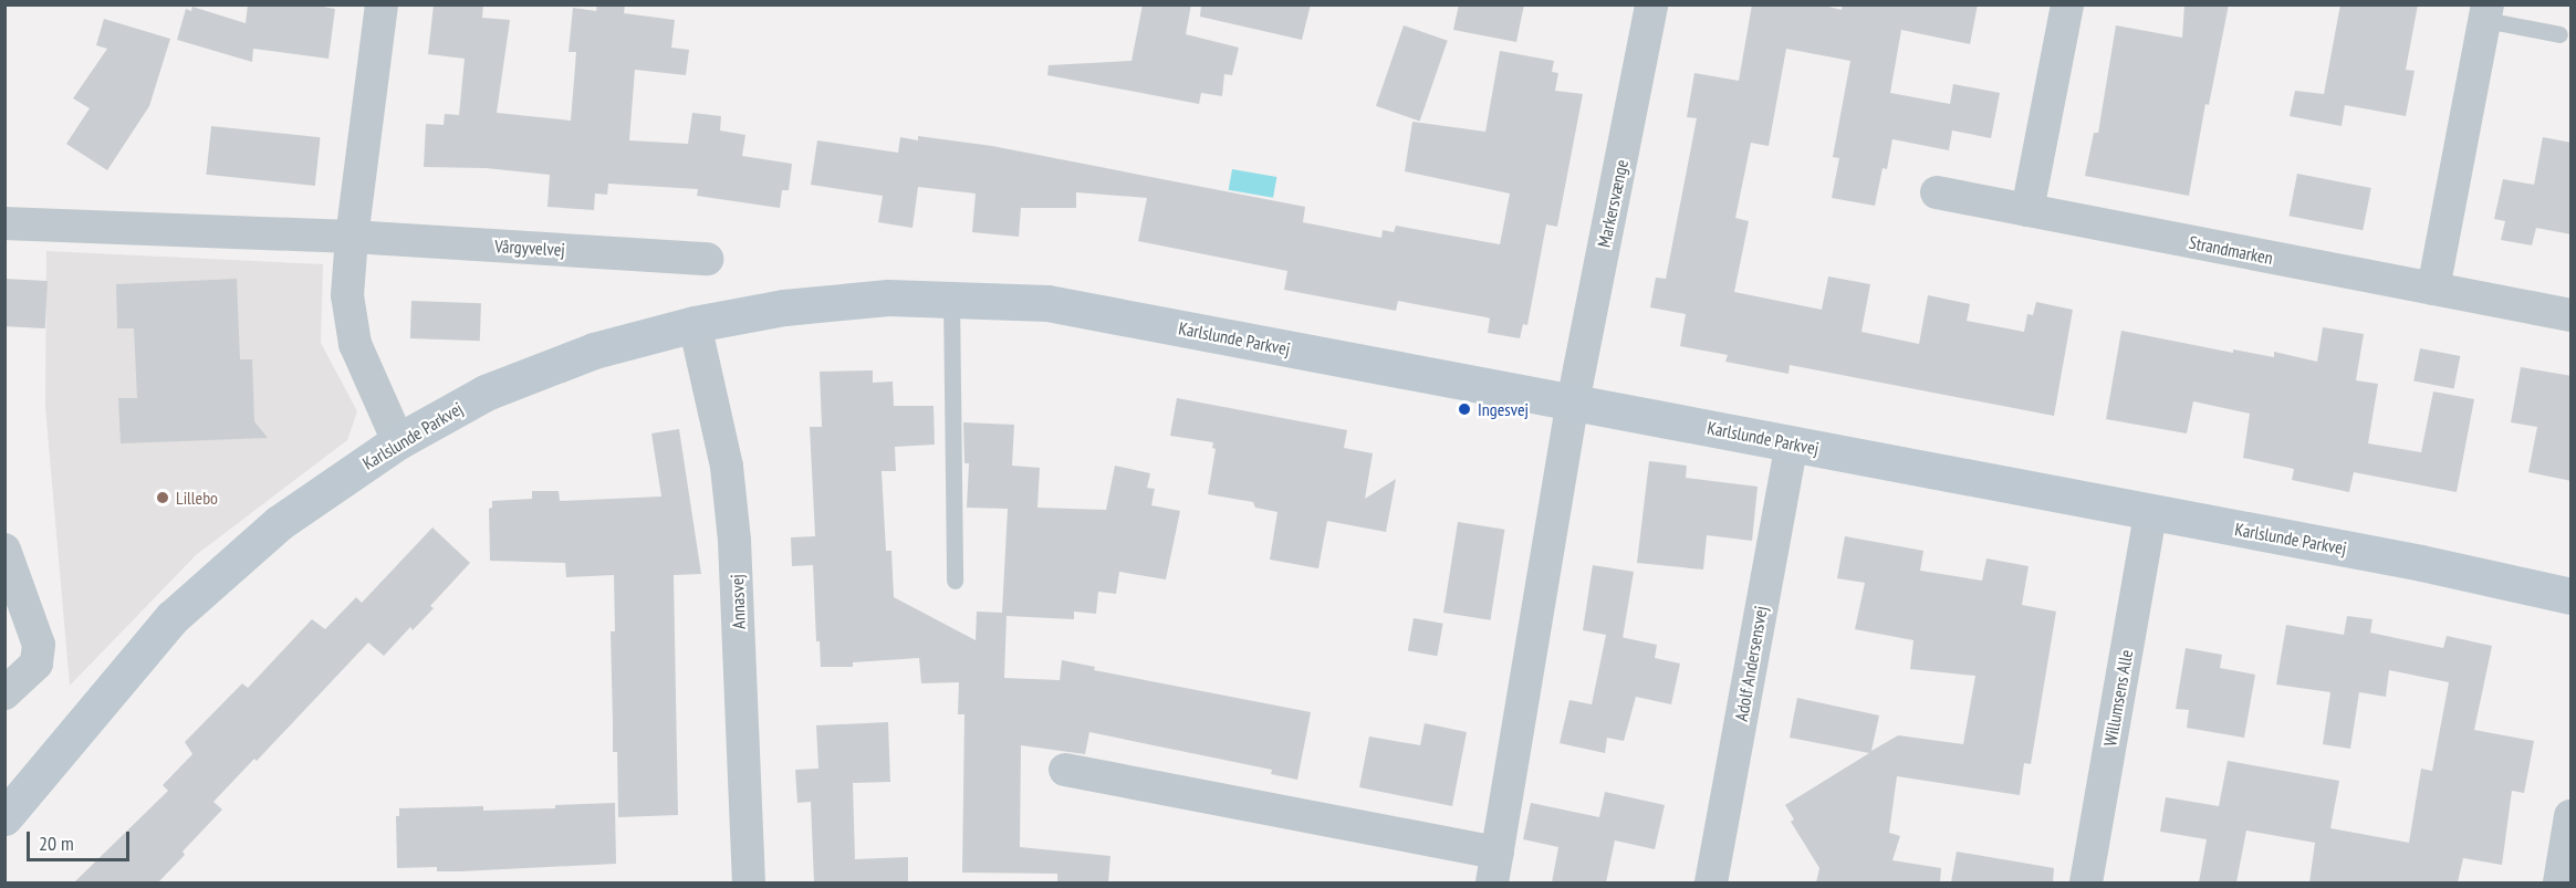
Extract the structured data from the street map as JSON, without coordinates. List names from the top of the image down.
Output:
{
  "streets": {
    "street": [
      "Markersvænge",
      "Vårgyvelvej",
      "Strandmarken",
      "Karlslunde Parkvej",
      "Annasvej",
      "Adolf Andersensvej",
      "Willumsens Alle"
    ]
  },
  "crossings": [
    ["Markersvænge", "Karlslunde Parkvej"],
    ["Karlslunde Parkvej", "Annasvej"],
    ["Karlslunde Parkvej", "Adolf Andersensvej"],
    ["Karlslunde Parkvej", "Willumsens Alle"]
  ],
  "places": ["Ingesvej", "Lillebo"],
  "scale_bar": "20 m"
}
